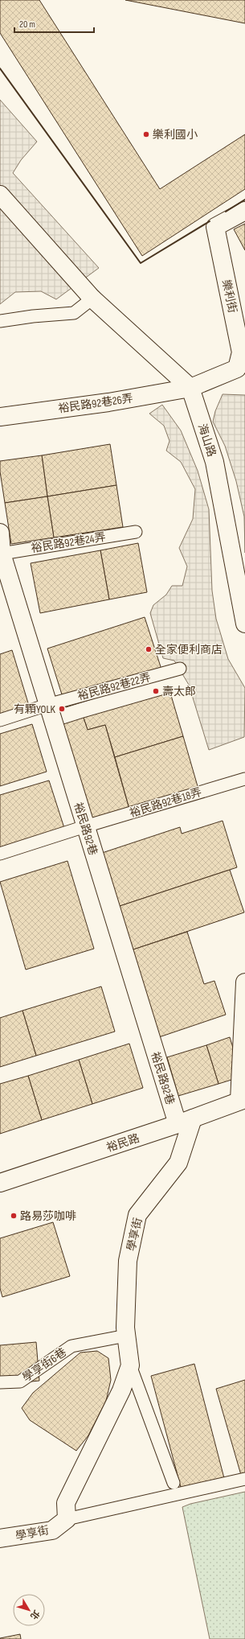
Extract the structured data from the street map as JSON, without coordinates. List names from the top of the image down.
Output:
{
  "streets": {
    "street": [
      "樂利街",
      "裕民路92巷26弄",
      "海山路",
      "裕民路92巷",
      "裕民路",
      "學享街"
    ],
    "lane": [
      "裕民路92巷24弄",
      "裕民路92巷22弄",
      "裕民路92巷18弄",
      "學享街6巷"
    ]
  },
  "crossings": [
    ["樂利街", "裕民路92巷26弄"],
    ["樂利街", "海山路"],
    ["裕民路92巷26弄", "海山路"],
    ["裕民路92巷24弄", "裕民路92巷"],
    ["裕民路92巷22弄", "裕民路92巷"],
    ["裕民路92巷18弄", "裕民路92巷"],
    ["裕民路92巷", "裕民路"],
    ["裕民路92巷", "學享街"],
    ["裕民路", "學享街"],
    ["學享街", "學享街6巷"]
  ],
  "places": [
    "樂利國小",
    "全家便利商店",
    "壽太郎",
    "有顆YOLK",
    "路易莎咖啡"
  ],
  "scale_bar": "20 m",
  "north": "bottom right"
}
